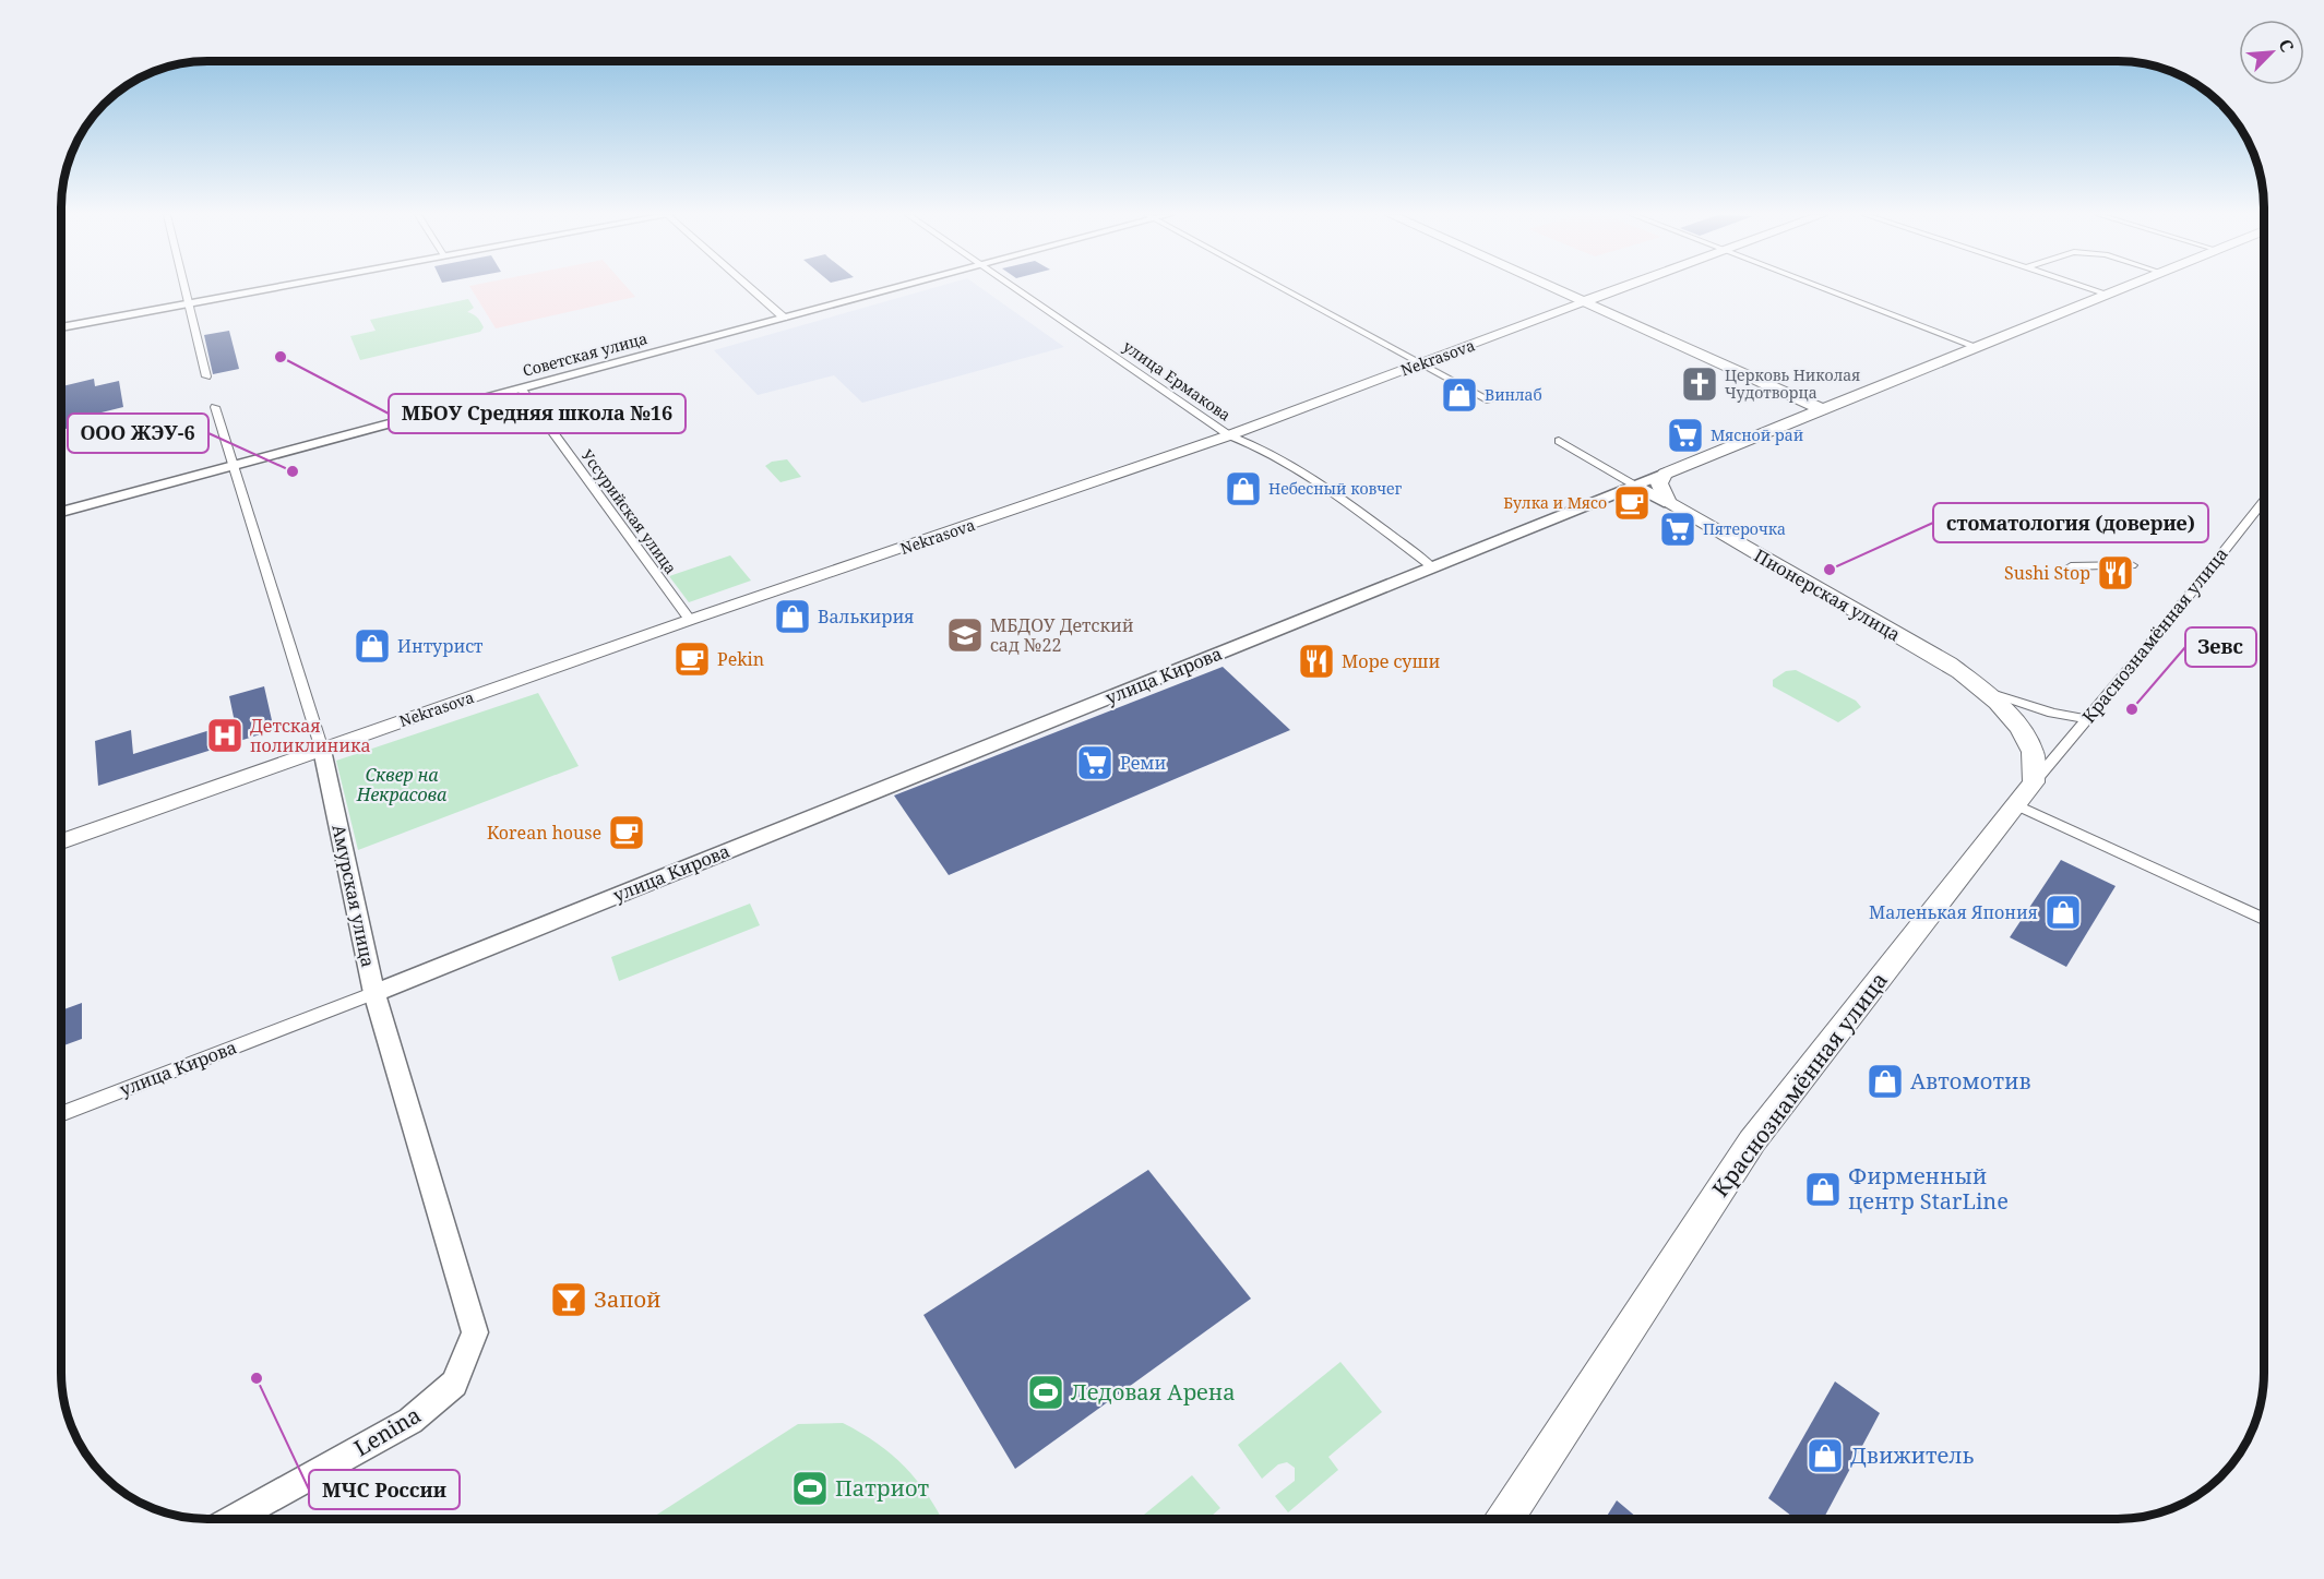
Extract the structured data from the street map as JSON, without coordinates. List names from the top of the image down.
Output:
{
  "streets": {
    "highway": [
      "Nekrasova",
      "Пионерская улица",
      "Краснознамённая улица",
      "улица Кирова"
    ],
    "main road": ["Советская улица", "Амурская улица", "Lenina"],
    "street": ["улица Ермакова", "Уссурийская улица"]
  },
  "crossings": [
    ["Советская улица", "Уссурийская улица"],
    ["Советская улица", "Амурская улица"],
    ["Nekrasova", "улица Ермакова"],
    ["Nekrasova", "Уссурийская улица"],
    ["Nekrasova", "Амурская улица"],
    ["улица Ермакова", "улица Кирова"],
    ["Пионерская улица", "Краснознамённая улица"],
    ["Пионерская улица", "улица Кирова"],
    ["улица Кирова", "Амурская улица"],
    ["Амурская улица", "Lenina"]
  ],
  "parks": ["Сквер на Некрасова"],
  "places": {
    "other": [
      "МБОУ Средняя школа №16",
      "ООО ЖЭУ-6",
      "стоматология (доверие)",
      "Зевс",
      "МЧС России"
    ],
    "church": ["Церковь Николая Чудотворца"],
    "shop": [
      "Винлаб",
      "Небесный ковчег",
      "Валькирия",
      "Интурист",
      "Маленькая Япония",
      "Автомотив",
      "Фирменный центр StarLine",
      "Движитель"
    ],
    "supermarket": ["Мясной рай", "Пятерочка", "Реми"],
    "cafe": ["Булка и Мясо", "Pekin", "Korean house"],
    "restaurant": ["Sushi Stop", "Море суши"],
    "school or university": ["МБДОУ Детский сад №22"],
    "hospital": ["Детская поликлиника"],
    "bar": ["Запой"],
    "sports": ["Ледовая Арена", "Патриот"]
  },
  "north": "top right"
}
